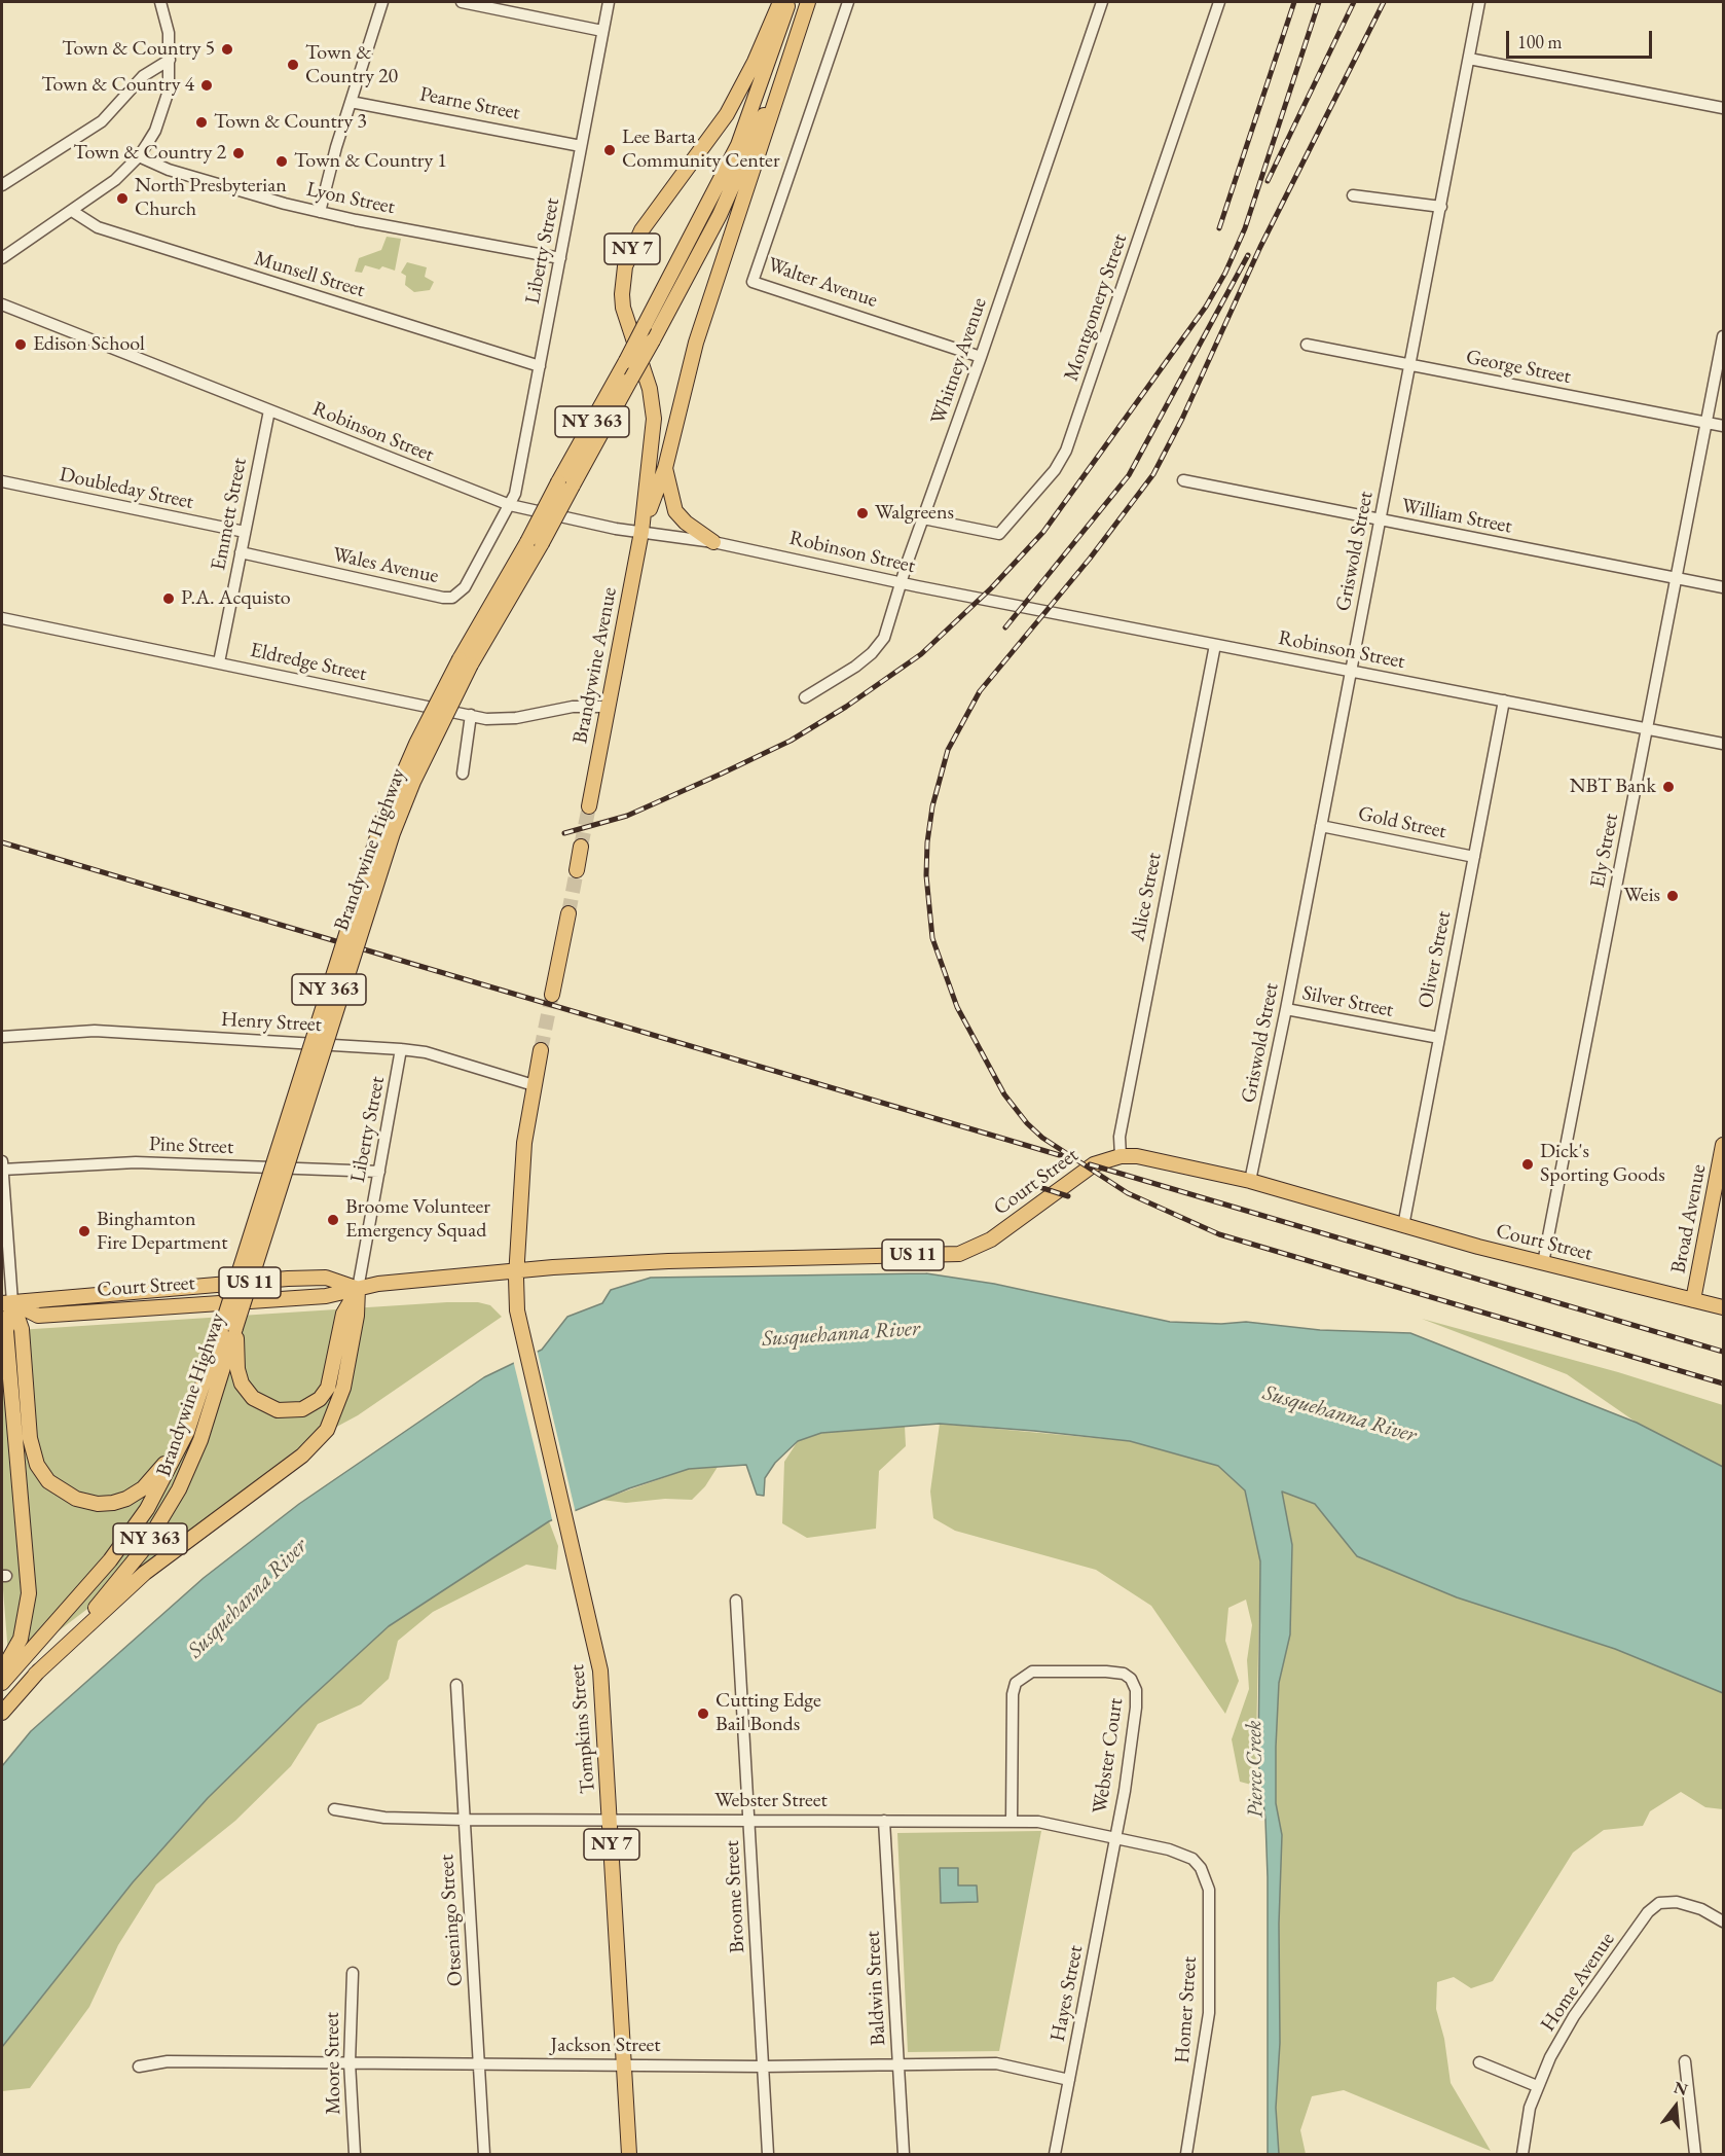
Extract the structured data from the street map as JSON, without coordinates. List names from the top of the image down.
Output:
{
  "streets": {
    "main road": [
      "NY 7",
      "NY 363",
      "Brandywine Avenue",
      "Brandywine Highway",
      "Court Street",
      "Broad Avenue",
      "US 11",
      "Tompkins Street"
    ],
    "street": [
      "Pearne Street",
      "Lyon Street",
      "Liberty Street",
      "Munsell Street",
      "Walter Avenue",
      "Montgomery Street",
      "Whitney Avenue",
      "George Street",
      "Robinson Street",
      "Doubleday Street",
      "Emmett Street",
      "William Street",
      "Griswold Street",
      "Wales Avenue",
      "Eldredge Street",
      "Gold Street",
      "Ely Street",
      "Alice Street",
      "Oliver Street",
      "Silver Street",
      "Henry Street",
      "Pine Street",
      "Webster Court",
      "Webster Street",
      "Broome Street",
      "Otseningo Street",
      "Home Avenue",
      "Baldwin Street",
      "Hayes Street",
      "Homer Street",
      "Jackson Street",
      "Moore Street"
    ]
  },
  "crossings": [
    ["Pearne Street", "Liberty Street"],
    ["Lyon Street", "Liberty Street"],
    ["NY 7", "Robinson Street"],
    ["NY 7", "Brandywine Avenue"],
    ["NY 7", "Brandywine Highway"],
    ["NY 7", "Henry Street"],
    ["NY 7", "Court Street"],
    ["NY 7", "Tompkins Street"],
    ["Liberty Street", "Munsell Street"],
    ["Liberty Street", "Robinson Street"],
    ["Liberty Street", "Wales Avenue"],
    ["Liberty Street", "Henry Street"],
    ["Liberty Street", "Pine Street"],
    ["Liberty Street", "Court Street"],
    ["Walter Avenue", "Whitney Avenue"],
    ["Montgomery Street", "Whitney Avenue"],
    ["Whitney Avenue", "Robinson Street"],
    ["George Street", "Griswold Street"],
    ["George Street", "Ely Street"],
    ["Robinson Street", "Emmett Street"],
    ["Robinson Street", "Griswold Street"],
    ["Robinson Street", "Wales Avenue"],
    ["Robinson Street", "Brandywine Avenue"],
    ["Robinson Street", "Ely Street"],
    ["Robinson Street", "Alice Street"],
    ["Robinson Street", "Oliver Street"],
    ["Doubleday Street", "Emmett Street"],
    ["Emmett Street", "Wales Avenue"],
    ["Emmett Street", "Eldredge Street"],
    ["William Street", "Griswold Street"],
    ["William Street", "Ely Street"],
    ["Griswold Street", "Gold Street"],
    ["Griswold Street", "Silver Street"],
    ["Griswold Street", "Court Street"],
    ["Eldredge Street", "Brandywine Avenue"],
    ["Gold Street", "Oliver Street"],
    ["Ely Street", "Court Street"],
    ["Alice Street", "Court Street"],
    ["Oliver Street", "Silver Street"],
    ["Oliver Street", "Court Street"],
    ["Court Street", "Broad Avenue"],
    ["Court Street", "Tompkins Street"],
    ["Tompkins Street", "Webster Street"],
    ["Tompkins Street", "Jackson Street"],
    ["Webster Court", "Webster Street"],
    ["Webster Court", "Hayes Street"],
    ["Webster Street", "Broome Street"],
    ["Webster Street", "Otseningo Street"],
    ["Webster Street", "Baldwin Street"],
    ["Webster Street", "Hayes Street"],
    ["Webster Street", "Homer Street"],
    ["Broome Street", "Jackson Street"],
    ["Otseningo Street", "Jackson Street"],
    ["Baldwin Street", "Jackson Street"],
    ["Hayes Street", "Jackson Street"],
    ["Jackson Street", "Moore Street"]
  ],
  "water": ["Susquehanna River", "Pierce Creek"],
  "places": [
    "Town & Country 5",
    "Town & Country 20",
    "Town & Country 4",
    "Town & Country 3",
    "Lee Barta Community Center",
    "Town & Country 2",
    "Town & Country 1",
    "North Presbyterian Church",
    "Edison School",
    "Walgreens",
    "P.A. Acquisto",
    "NBT Bank",
    "Weis",
    "Dick's Sporting Goods",
    "Broome Volunteer Emergency Squad",
    "Binghamton Fire Department",
    "Cutting Edge Bail Bonds"
  ],
  "scale_bar": "100 m",
  "north": "top"
}
